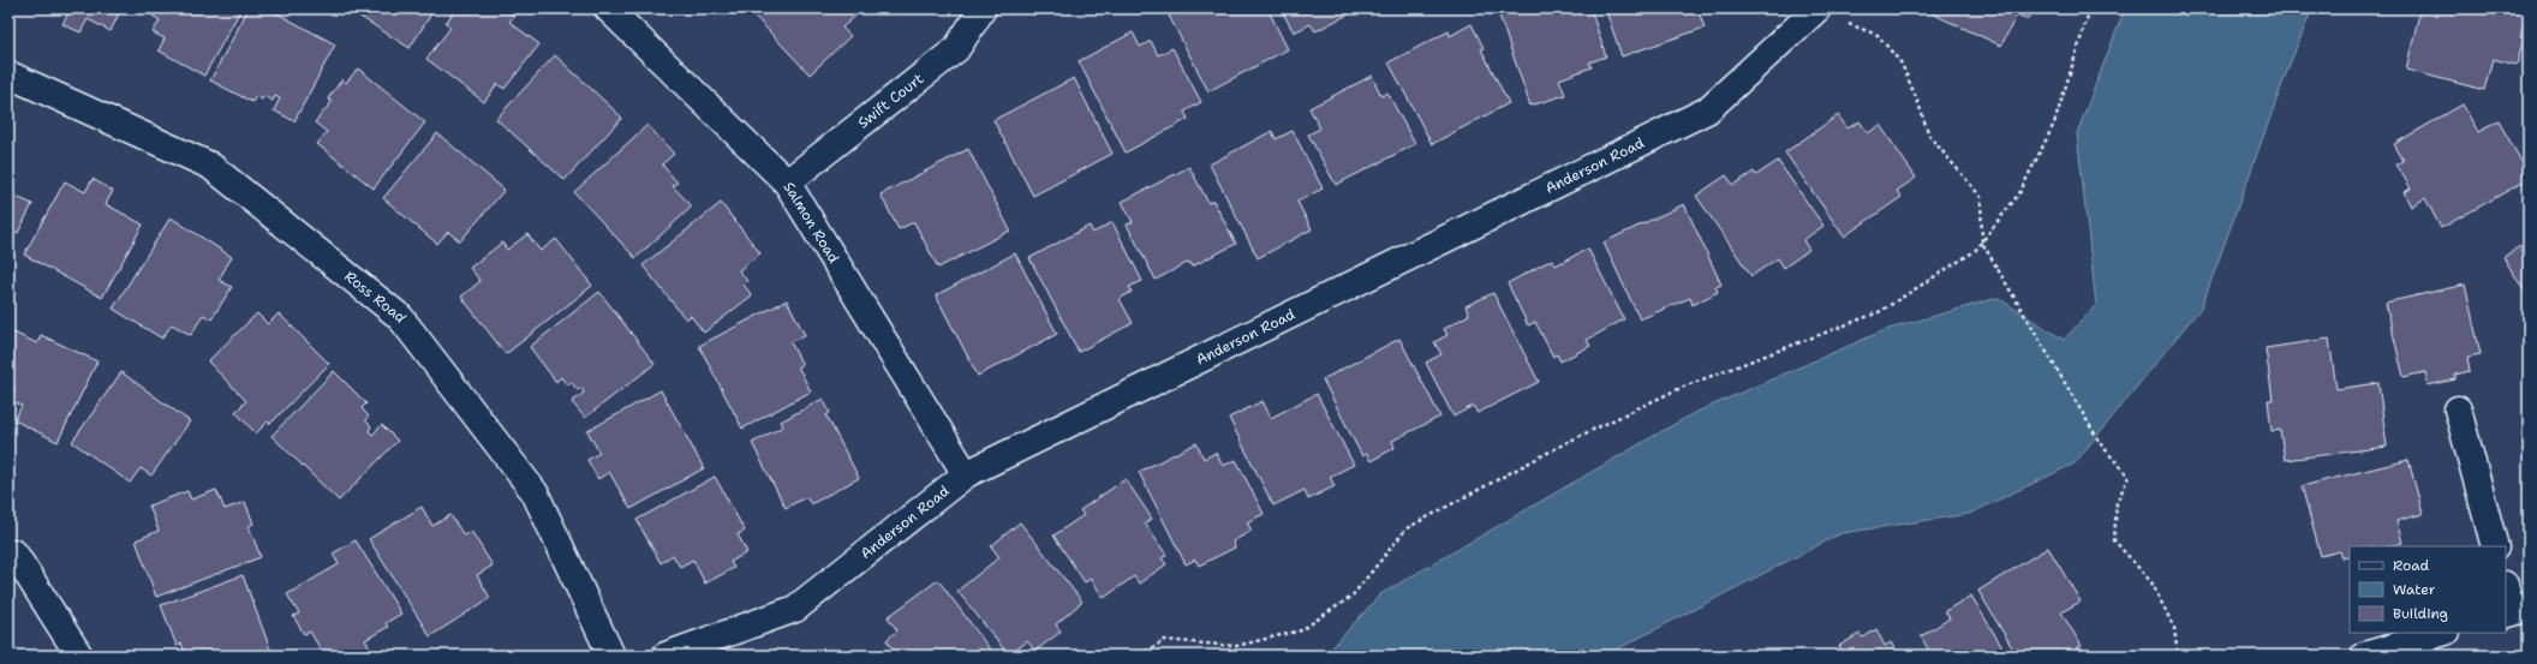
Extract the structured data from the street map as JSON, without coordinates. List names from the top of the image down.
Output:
{
  "streets": {
    "street": [
      "Swift Court",
      "Anderson Road",
      "Salmon Road",
      "Ross Road"
    ]
  },
  "crossings": [
    ["Swift Court", "Salmon Road"],
    ["Anderson Road", "Salmon Road"]
  ],
  "legend": ["Road", "Water", "Building"]
}
